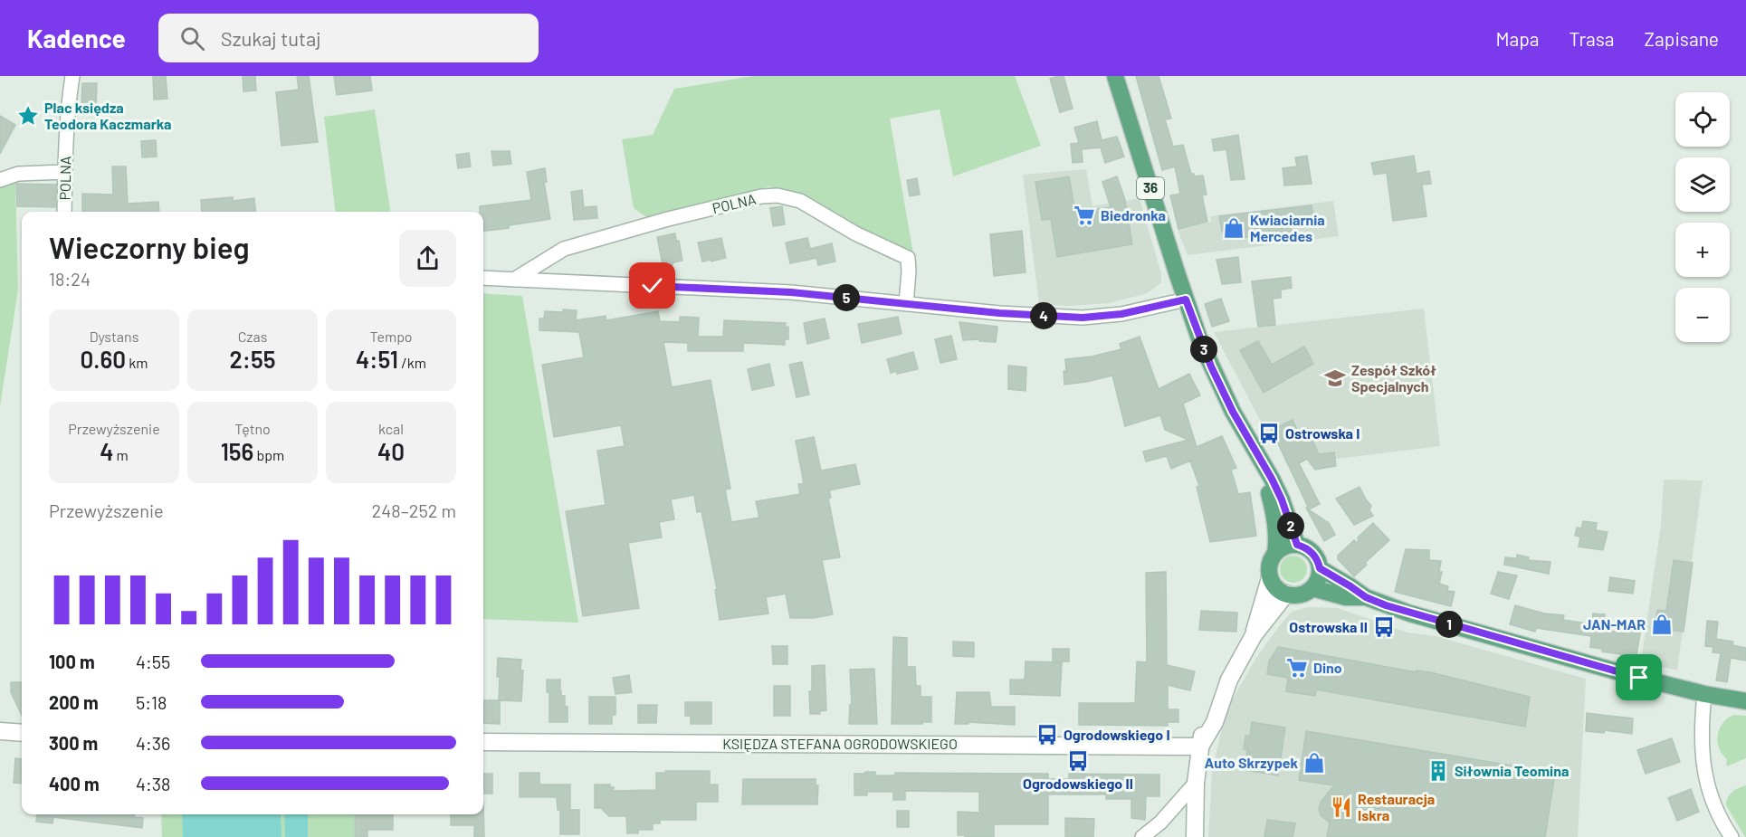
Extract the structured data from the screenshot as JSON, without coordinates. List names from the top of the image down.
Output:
{
  "streets": {
    "main road": ["36"],
    "street": ["POLNA", "KSIĘDZA STEFANA OGRODOWSKIEGO"]
  },
  "places": {
    "place": ["Plac księdza Teodora Kaczmarka"],
    "supermarket": ["Biedronka", "Dino"],
    "shop": ["Kwiaciarnia Mercedes", "JAN-MAR", "Auto Skrzypek"],
    "school or university": ["Zespół Szkół Specjalnych"],
    "bus stop": [
      "Ostrowska I",
      "Ostrowska II",
      "Ogrodowskiego I",
      "Ogrodowskiego II"
    ],
    "building": ["Siłownia Teomina"],
    "restaurant": ["Restauracja Iskra"]
  },
  "page": {
    "header": "Kadence",
    "search": "Szukaj tutaj",
    "nav": ["Mapa", "Trasa", "Zapisane"],
    "map_buttons": ["+", "−"],
    "heading": ["Wieczorny bieg", "18:24"],
    "pins": [
      "5",
      "4",
      "3",
      "2",
      "1"
    ],
    "stats": [
      ["Dystans", "0.60 km"],
      ["Czas", "2:55"],
      ["Tempo", "4:51 /km"],
      ["Przewyższenie", "4 m"],
      ["Tętno", "156 bpm"],
      ["kcal", "40"]
    ],
    "chart": ["Przewyższenie", "248–252 m"],
    "list": [
      {
        "name": "100 m",
        "note": "4:55"
      },
      {
        "name": "200 m",
        "note": "5:18"
      },
      {
        "name": "300 m",
        "note": "4:36"
      },
      {
        "name": "400 m",
        "note": "4:38"
      }
    ]
  }
}
